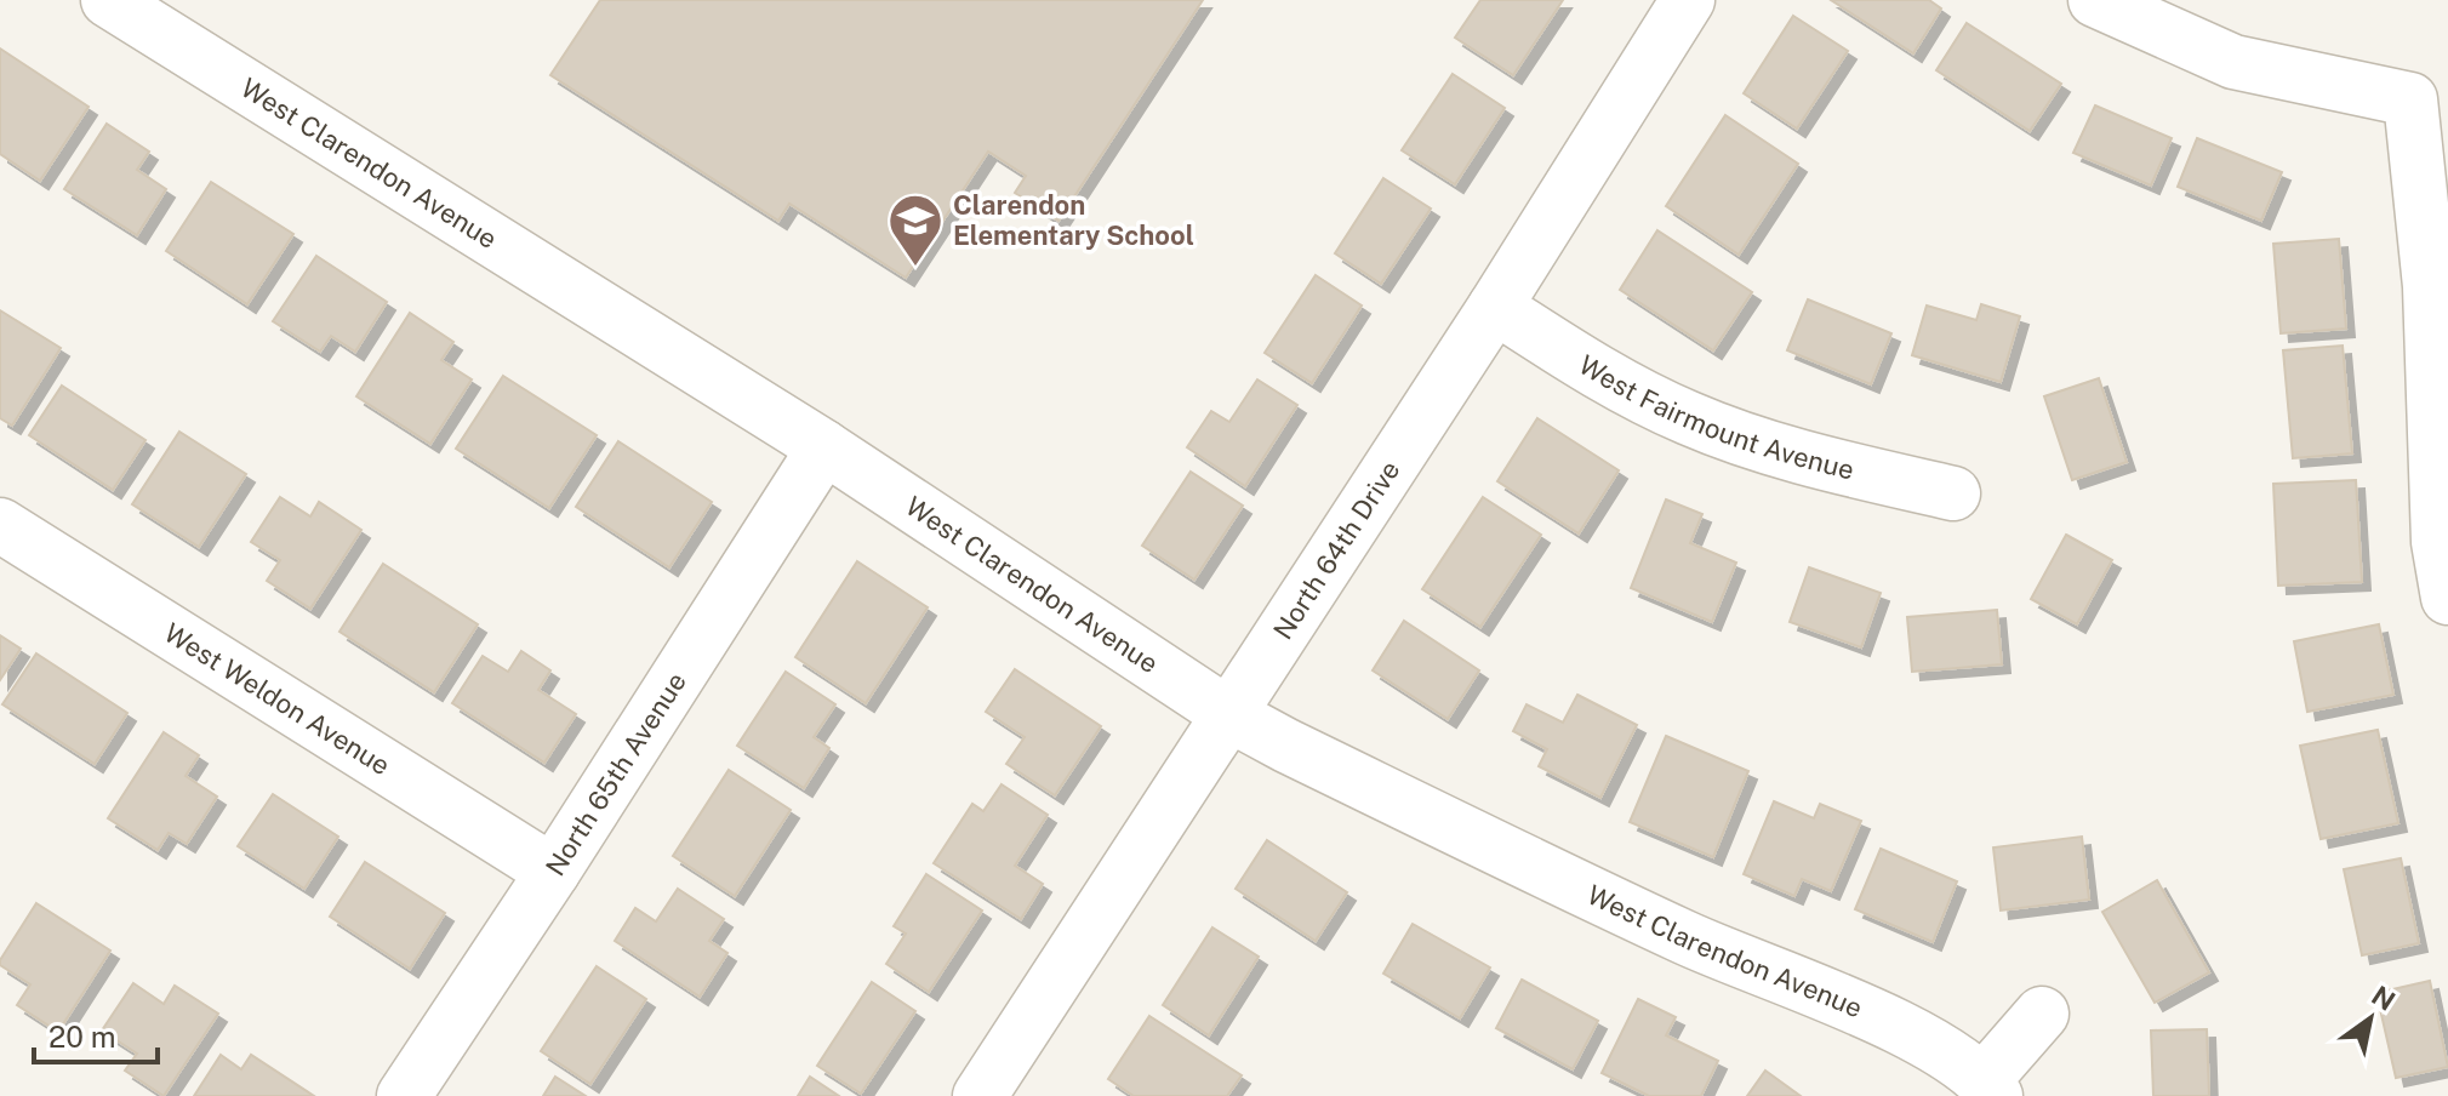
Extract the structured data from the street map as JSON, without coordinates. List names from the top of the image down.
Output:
{
  "streets": {
    "street": [
      "West Clarendon Avenue",
      "West Fairmount Avenue",
      "North 64th Drive",
      "West Weldon Avenue",
      "North 65th Avenue"
    ]
  },
  "crossings": [
    ["West Clarendon Avenue", "North 64th Drive"],
    ["West Clarendon Avenue", "North 65th Avenue"],
    ["West Fairmount Avenue", "North 64th Drive"],
    ["West Weldon Avenue", "North 65th Avenue"]
  ],
  "places": {
    "school or university": ["Clarendon Elementary School"]
  },
  "scale_bar": "20 m",
  "north": "top right"
}
